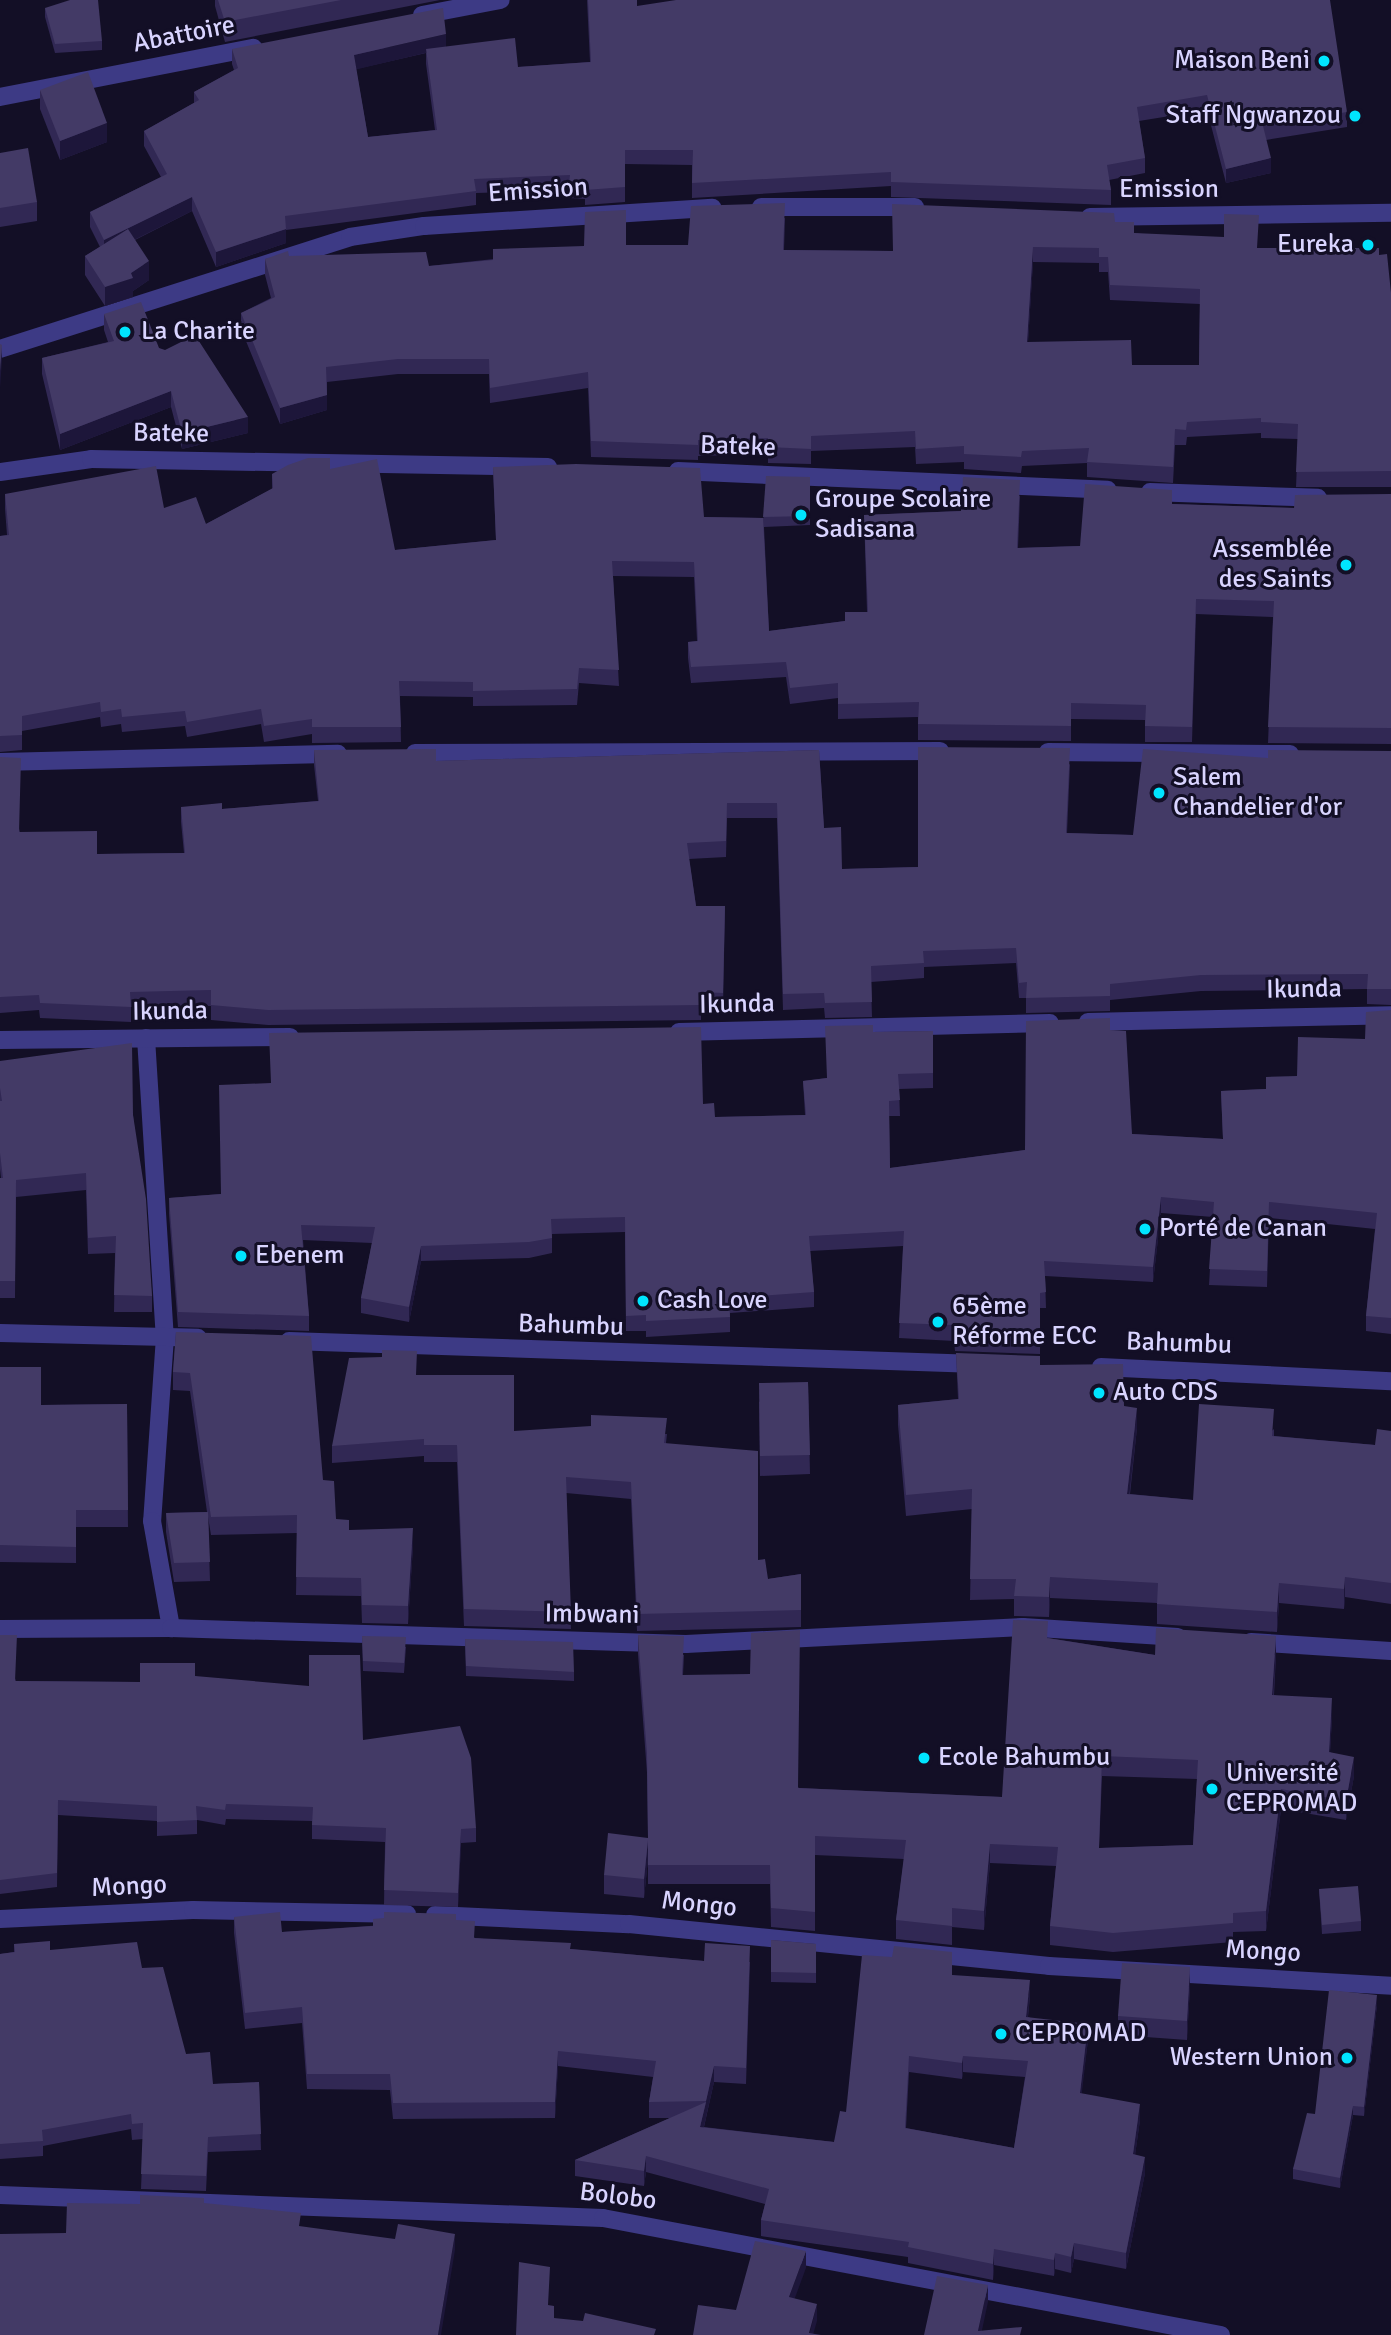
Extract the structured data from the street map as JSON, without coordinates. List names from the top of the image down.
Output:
{
  "streets": {
    "street": [
      "Abattoire",
      "Emission",
      "Bateke",
      "Ikunda",
      "Bahumbu",
      "Imbwani",
      "Mongo",
      "Bolobo"
    ]
  },
  "places": [
    "Maison Beni",
    "Staff Ngwanzou",
    "Eureka",
    "La Charite",
    "Groupe Scolaire Sadisana",
    "Assemblée des Saints",
    "Salem Chandelier d'or",
    "Porté de Canan",
    "Ebenem",
    "Cash Love",
    "65ème Réforme ECC",
    "Auto CDS",
    "Ecole Bahumbu",
    "Université CEPROMAD",
    "CEPROMAD",
    "Western Union"
  ]
}
